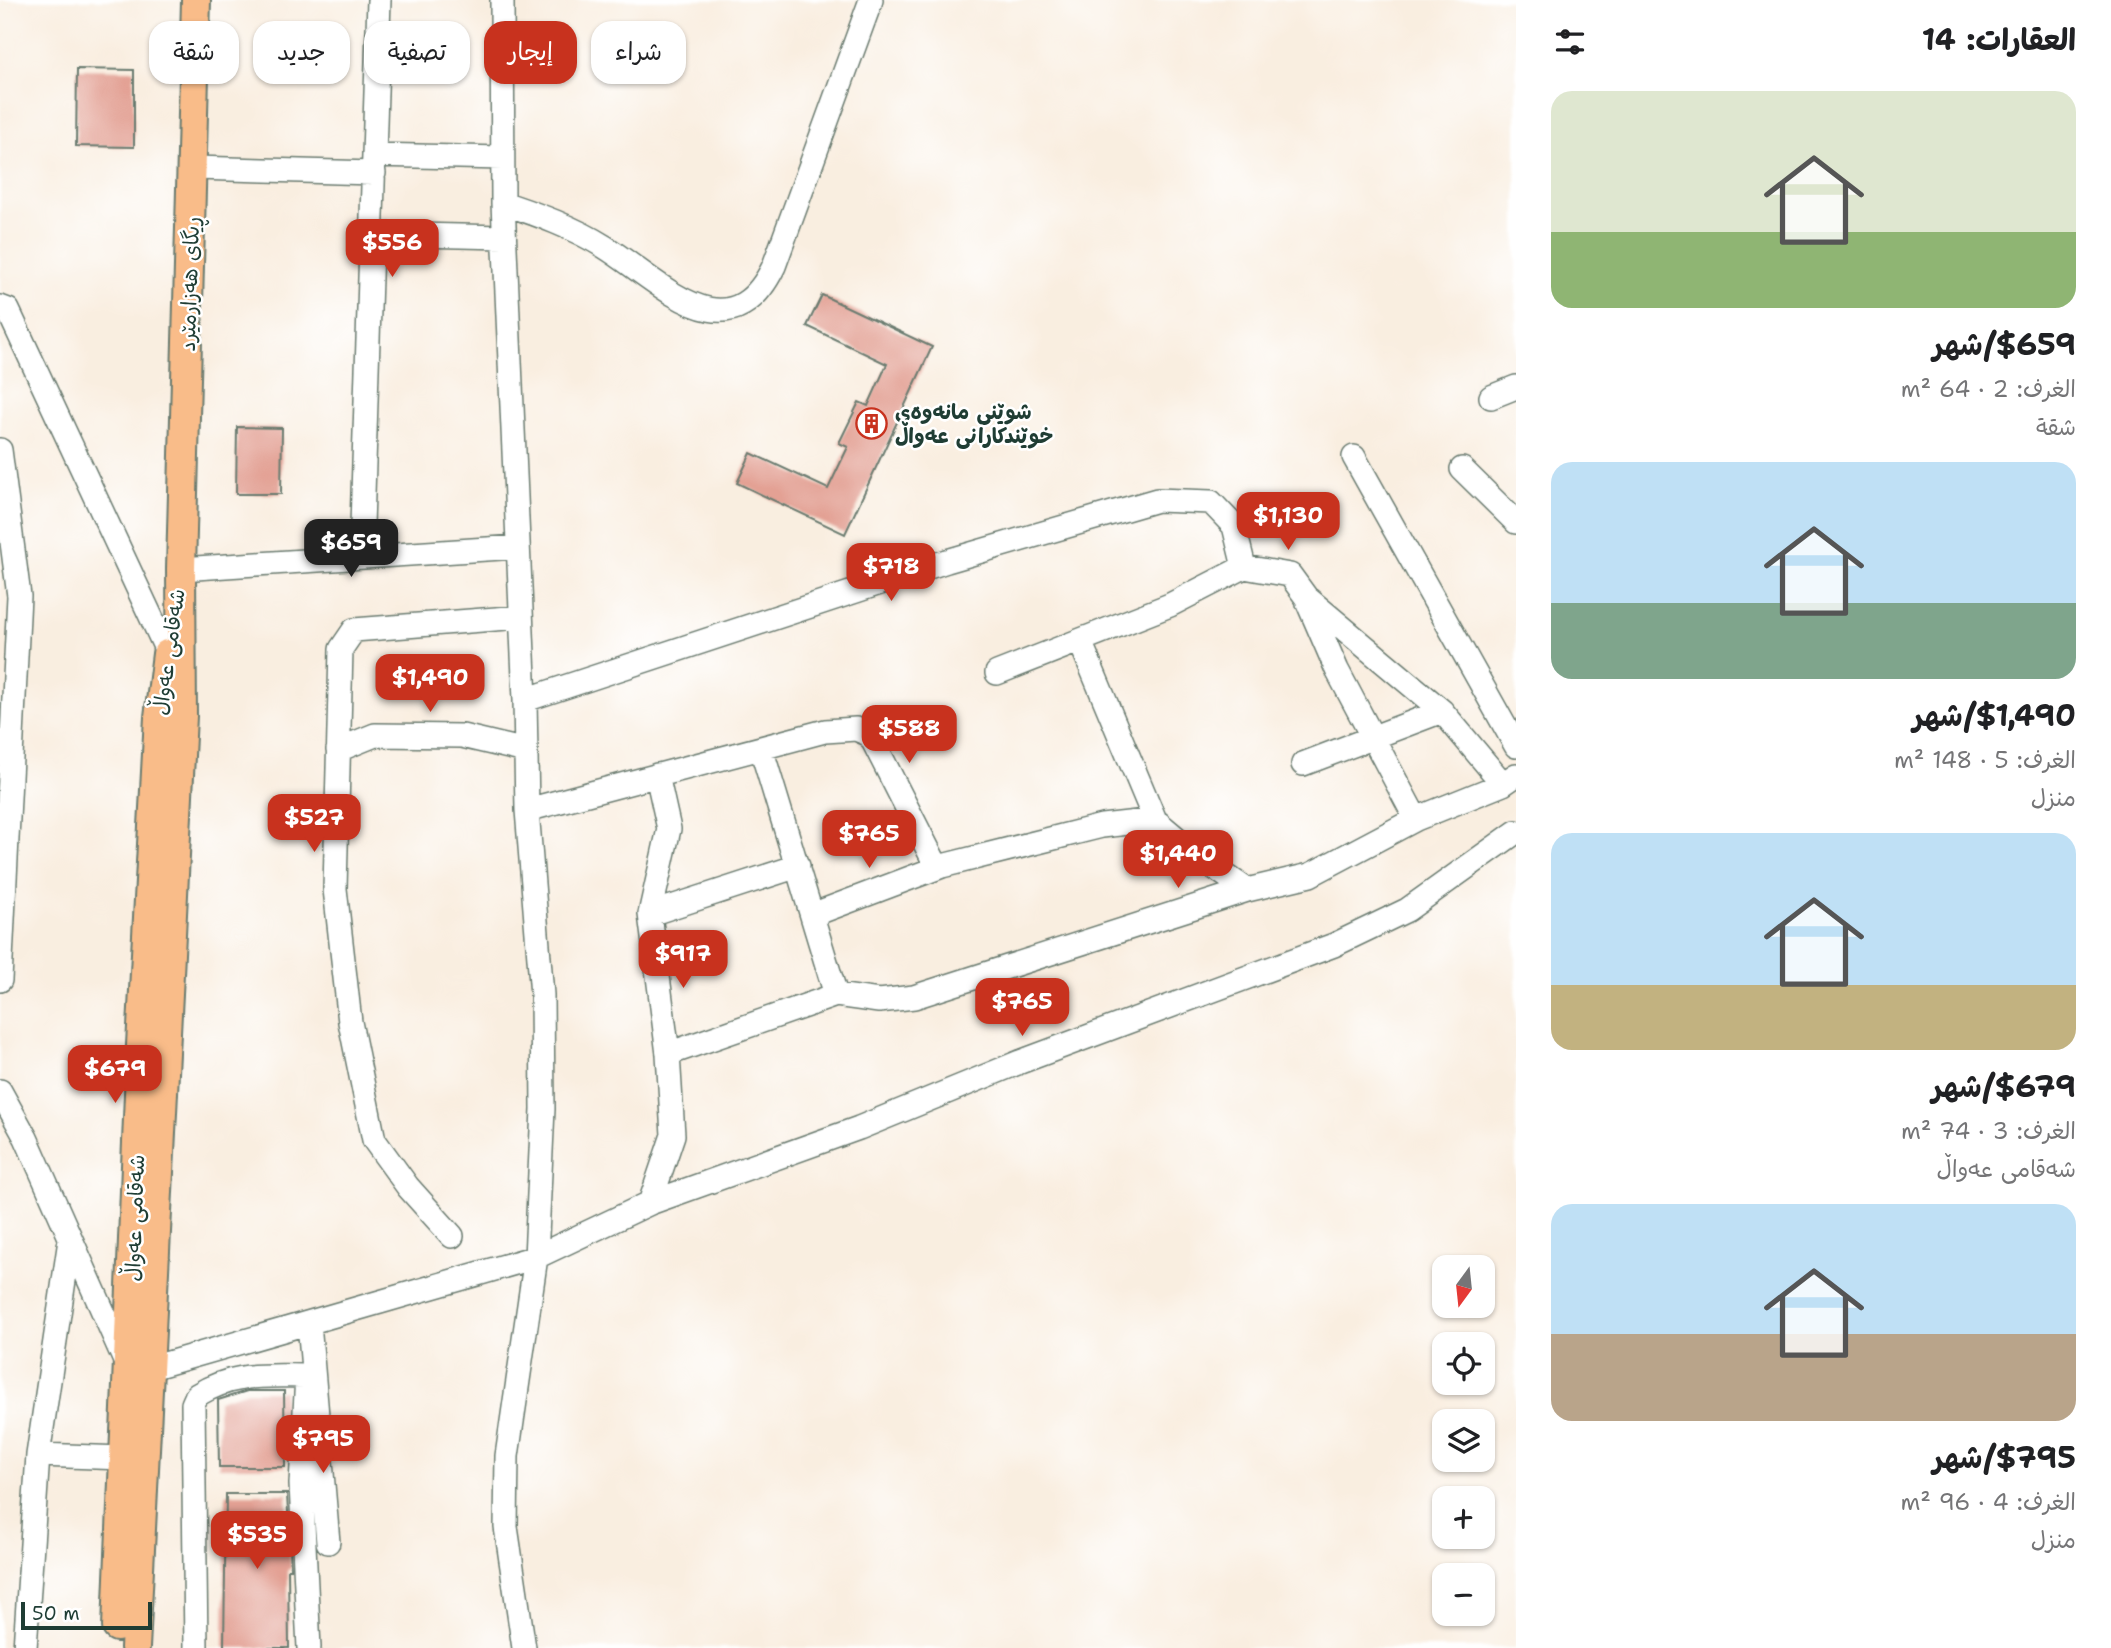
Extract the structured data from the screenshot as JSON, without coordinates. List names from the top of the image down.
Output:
{
  "streets": {
    "main road": ["ڕیگای هەزارمێرد", "شەقامی عەواڵ"]
  },
  "crossings": [
    ["ڕیگای هەزارمێرد", "شەقامی عەواڵ"]
  ],
  "places": {
    "building": ["شوێنی مانەوەی خوێندکارانی عەواڵ"]
  },
  "scale_bar": "50 m",
  "north": "bottom",
  "page": {
    "heading": "العقارات: 14",
    "chip": [
      "شراء",
      "إيجار",
      "تصفية",
      "جديد",
      "شقة"
    ],
    "list": [
      {
        "name": "$659/شهر",
        "note": "الغرف: 2 · 64 m² · شقة"
      },
      {
        "name": "$1,490/شهر",
        "note": "الغرف: 5 · 148 m² · منزل"
      },
      {
        "name": "$679/شهر",
        "note": "الغرف: 3 · 74 m² · شەقامی عەواڵ"
      },
      {
        "name": "$795/شهر",
        "note": "الغرف: 4 · 96 m² · منزل"
      }
    ],
    "price": [
      "$556",
      "$1,130",
      "$659",
      "$718",
      "$1,490",
      "$588",
      "$527",
      "$765",
      "$1,440",
      "$917",
      "$765",
      "$679",
      "$795",
      "$535"
    ],
    "map_buttons": ["+", "−"],
    "scale": "50 m"
  }
}
